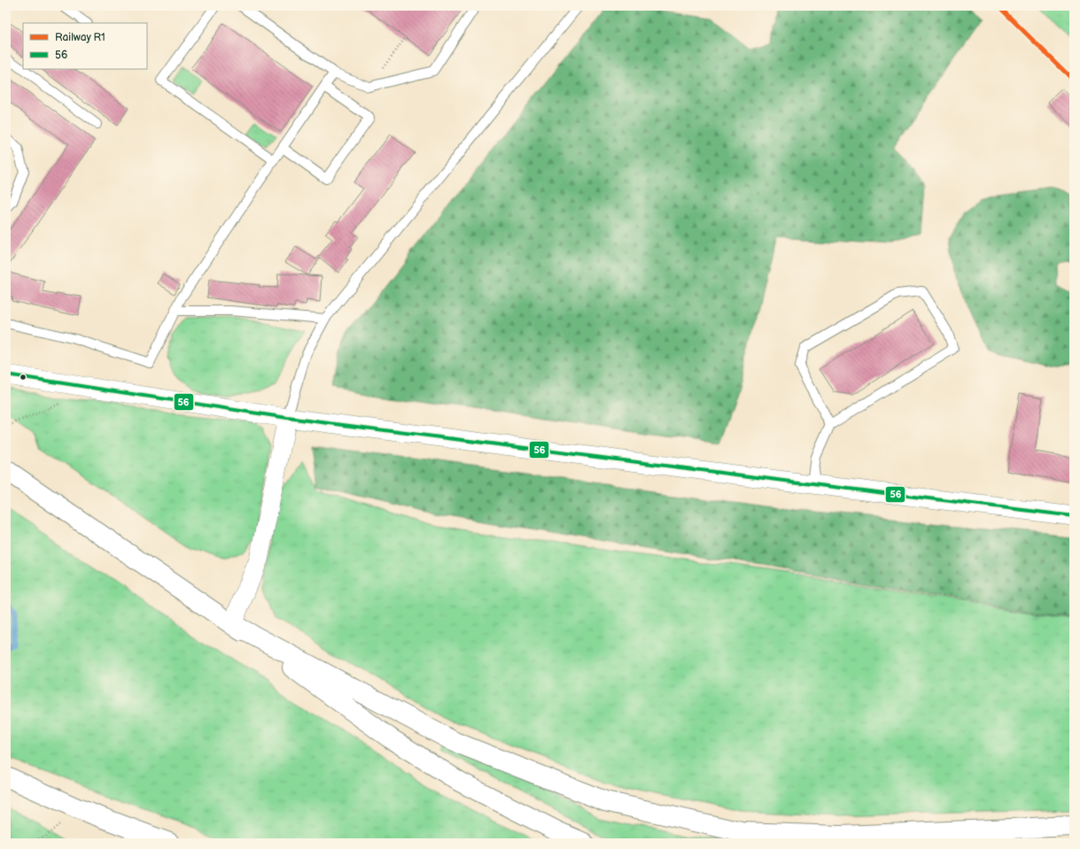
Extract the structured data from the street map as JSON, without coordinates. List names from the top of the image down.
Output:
{
  "lines": ["rail line R1", "transit line 56"],
  "legend": ["Railway R1", "56"]
}
